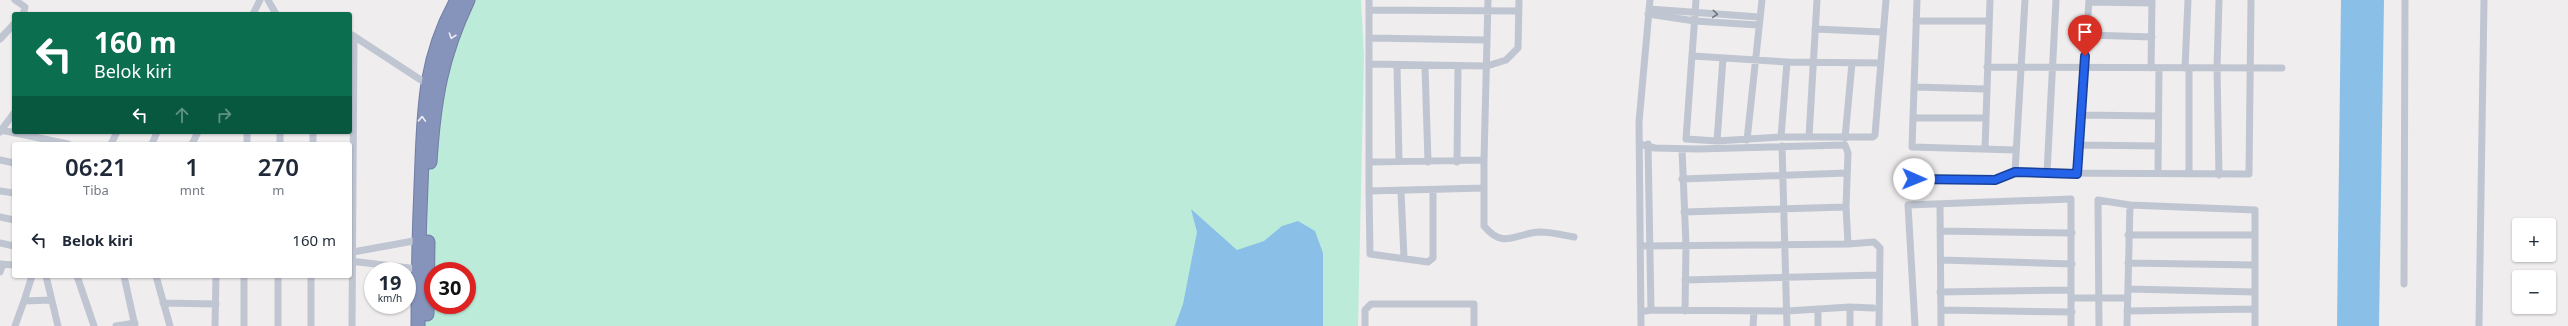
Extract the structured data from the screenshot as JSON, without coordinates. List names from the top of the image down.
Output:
{
  "page": {
    "turn": ["160 m", "Belok kiri"],
    "eta": [
      "06:21",
      "Tiba",
      "1",
      "mnt",
      "270",
      "m"
    ],
    "list": [
      {
        "name": "Belok kiri",
        "value": "160 m"
      }
    ],
    "map_buttons": ["+", "−"],
    "speed": "19 km/h",
    "limit": "30"
  }
}
